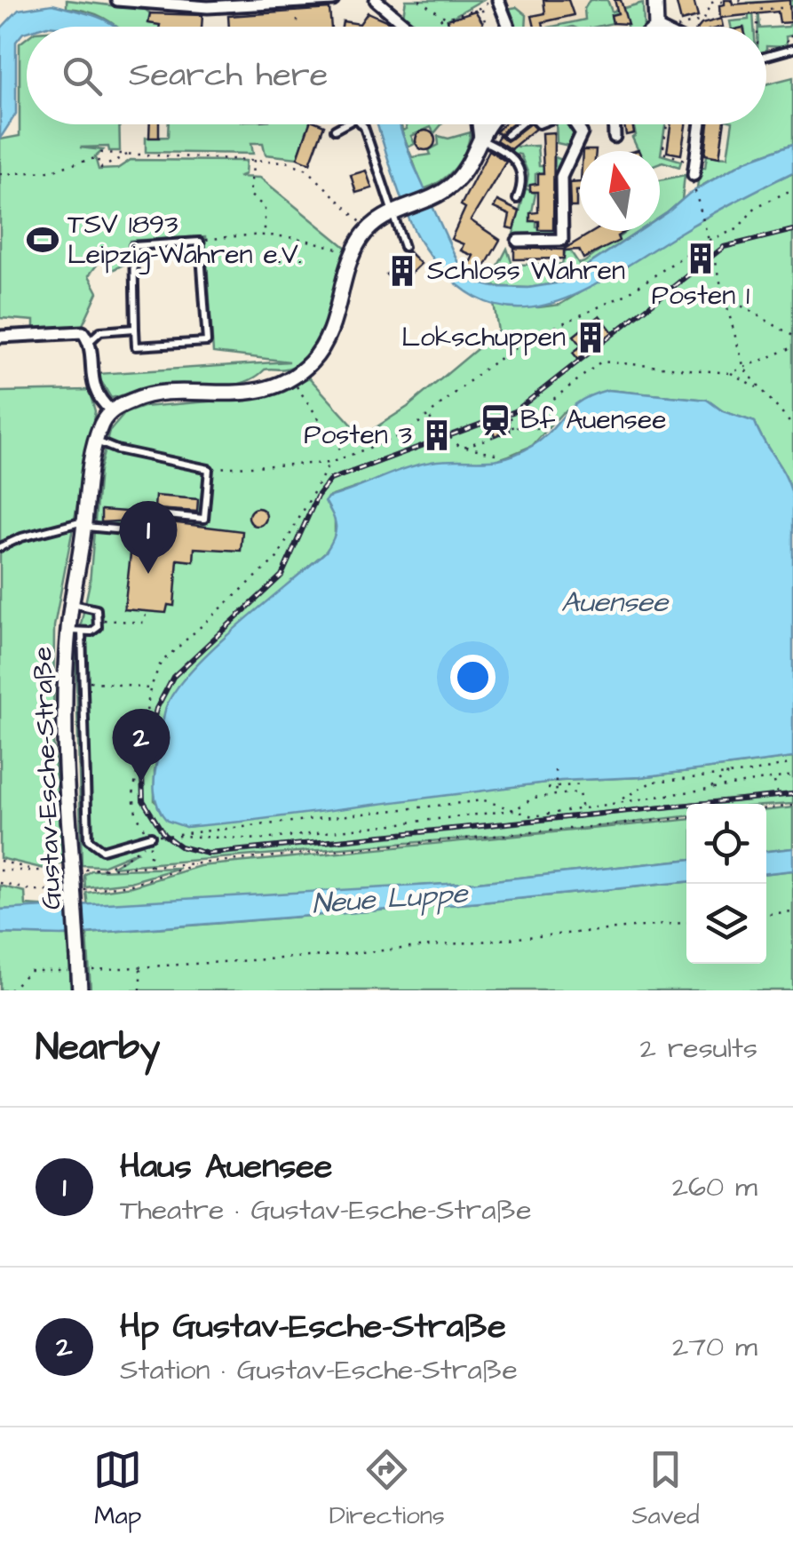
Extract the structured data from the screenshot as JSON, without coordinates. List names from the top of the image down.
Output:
{
  "streets": {
    "main road": ["Gustav-Esche-Straße"]
  },
  "water": ["Auensee", "Neue Luppe"],
  "places": {
    "sports": ["TSV 1893 Leipzig-Wahren e.V."],
    "building": [
      "Posten 1",
      "Schloss Wahren",
      "Lokschuppen",
      "Posten 3"
    ],
    "station": ["Bf Auensee"]
  },
  "north": "top",
  "page": {
    "search": "Search here",
    "pins": ["1", "2"],
    "heading": ["Nearby", "2 results"],
    "list": [
      {
        "mark": "1",
        "name": "Haus Auensee",
        "note": "Theatre · Gustav-Esche-Straße",
        "value": "260 m"
      },
      {
        "mark": "2",
        "name": "Hp Gustav-Esche-Straße",
        "note": "Station · Gustav-Esche-Straße",
        "value": "270 m"
      }
    ],
    "nav": ["Map", "Directions", "Saved"]
  }
}
